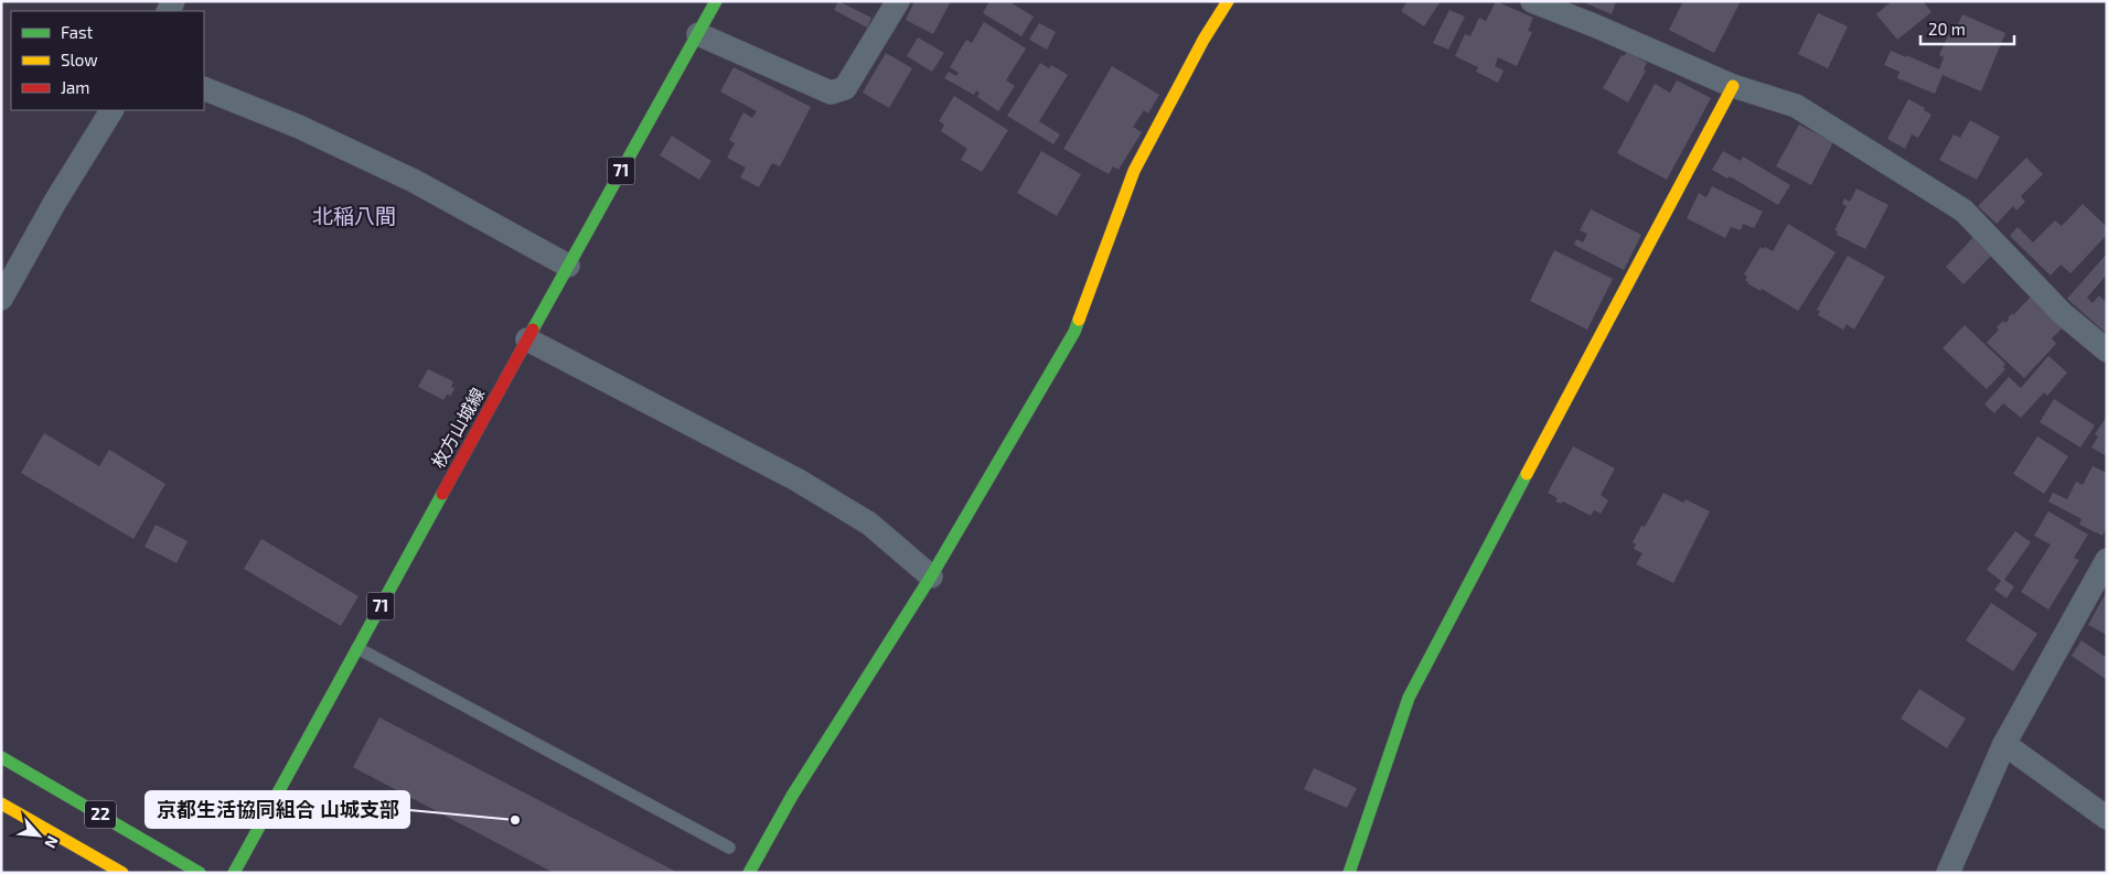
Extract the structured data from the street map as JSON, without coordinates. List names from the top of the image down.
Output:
{
  "streets": {
    "street": ["71", "枚方山城線", "22"]
  },
  "districts": ["北稲八間"],
  "places": ["京都生活協同組合 山城支部"],
  "legend": ["Fast", "Slow", "Jam"],
  "scale_bar": "20 m",
  "north": "bottom right"
}
